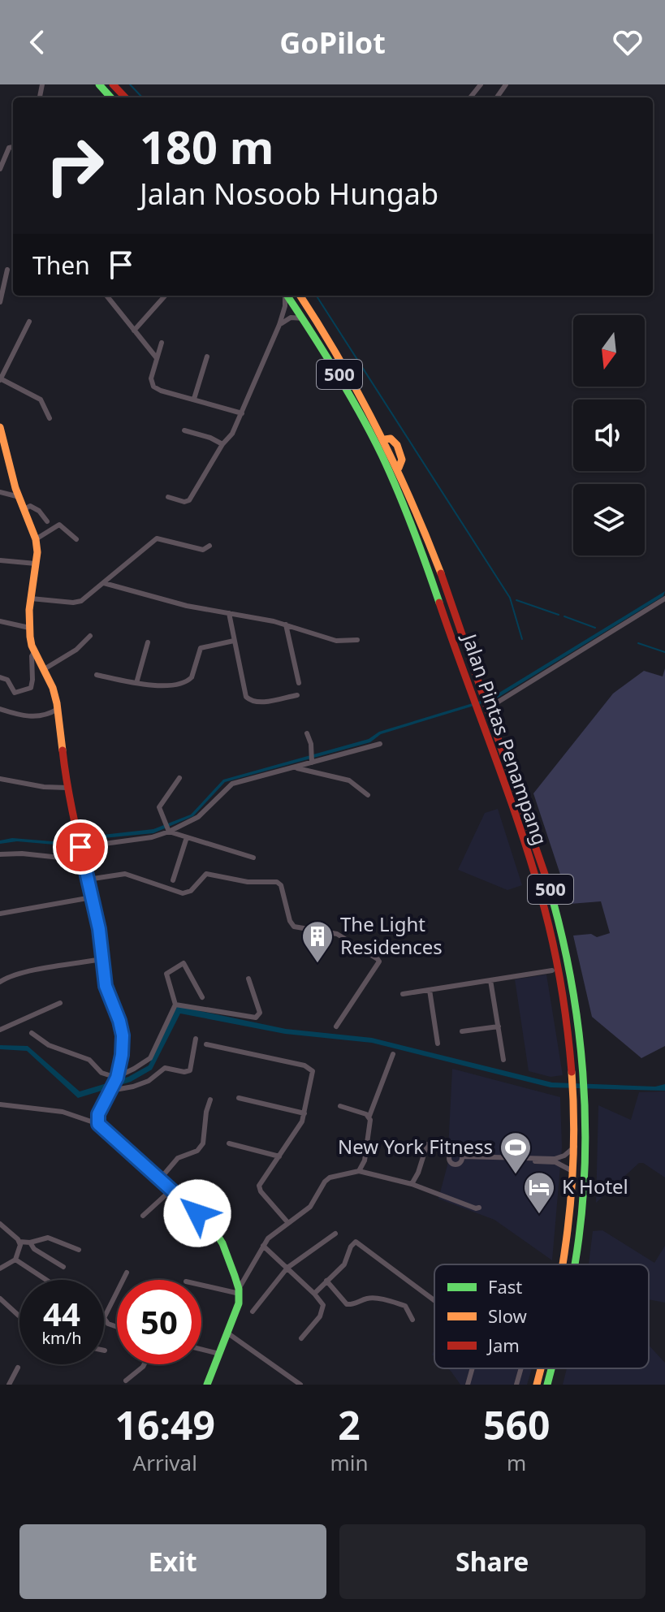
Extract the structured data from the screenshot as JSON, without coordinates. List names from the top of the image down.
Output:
{
  "streets": {
    "main road": ["500", "Jalan Pintas Penampang"]
  },
  "places": {
    "building": ["The Light Residences"],
    "sports": ["New York Fitness"],
    "hotel": ["K Hotel"]
  },
  "legend": ["Fast", "Slow", "Jam"],
  "north": "bottom",
  "page": {
    "header": "GoPilot",
    "turn": ["180 m", "Jalan Nosoob Hungab"],
    "then": "Then",
    "speed": "44 km/h",
    "limit": "50",
    "eta": [
      "16:49",
      "Arrival",
      "2",
      "min",
      "560",
      "m"
    ],
    "buttons": ["Exit", "Share"]
  }
}
